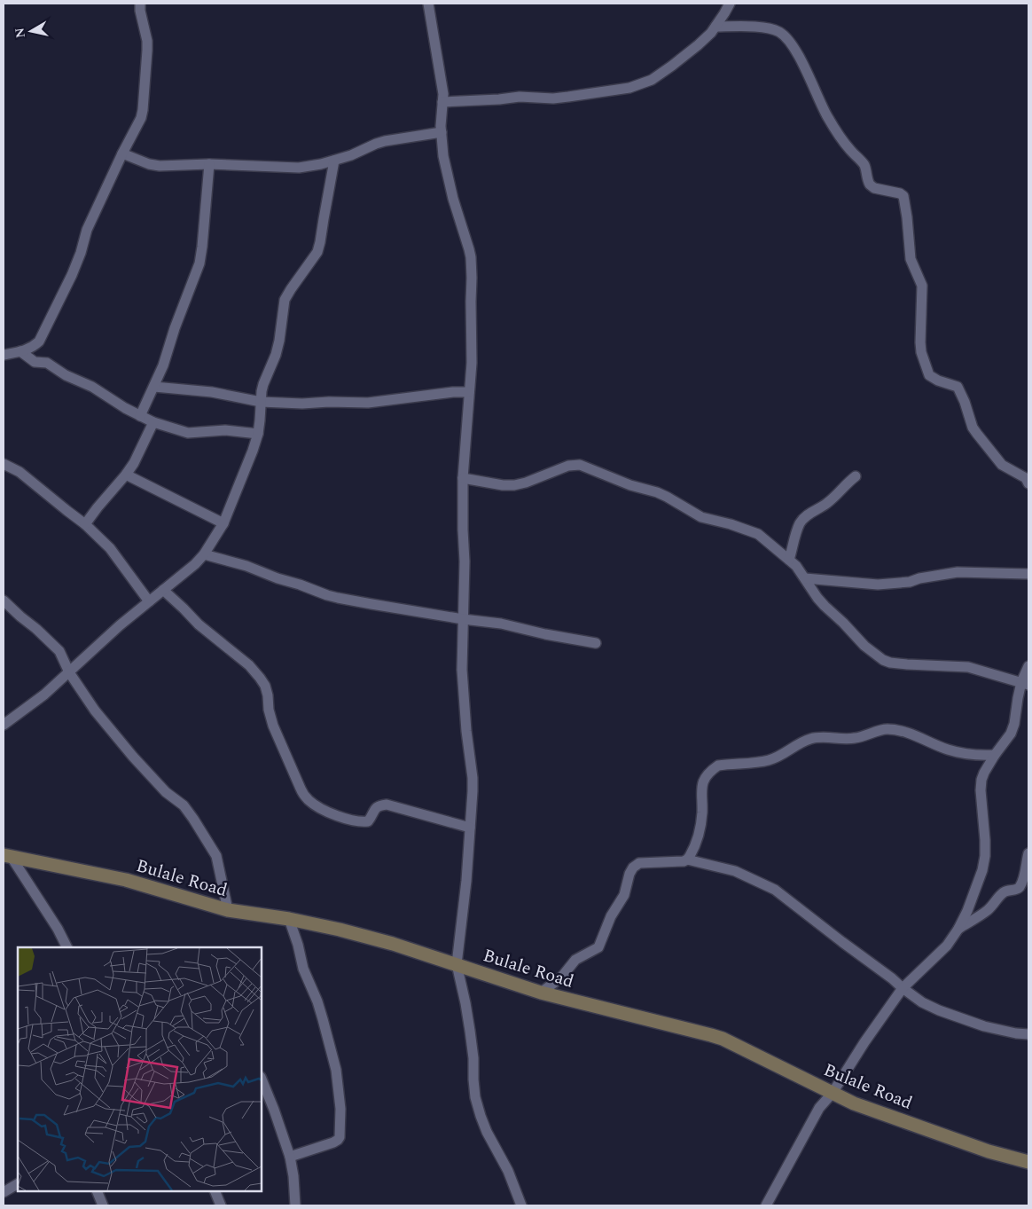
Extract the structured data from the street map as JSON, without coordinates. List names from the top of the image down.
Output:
{
  "streets": {
    "street": ["Bulale Road"]
  },
  "north": "left"
}
